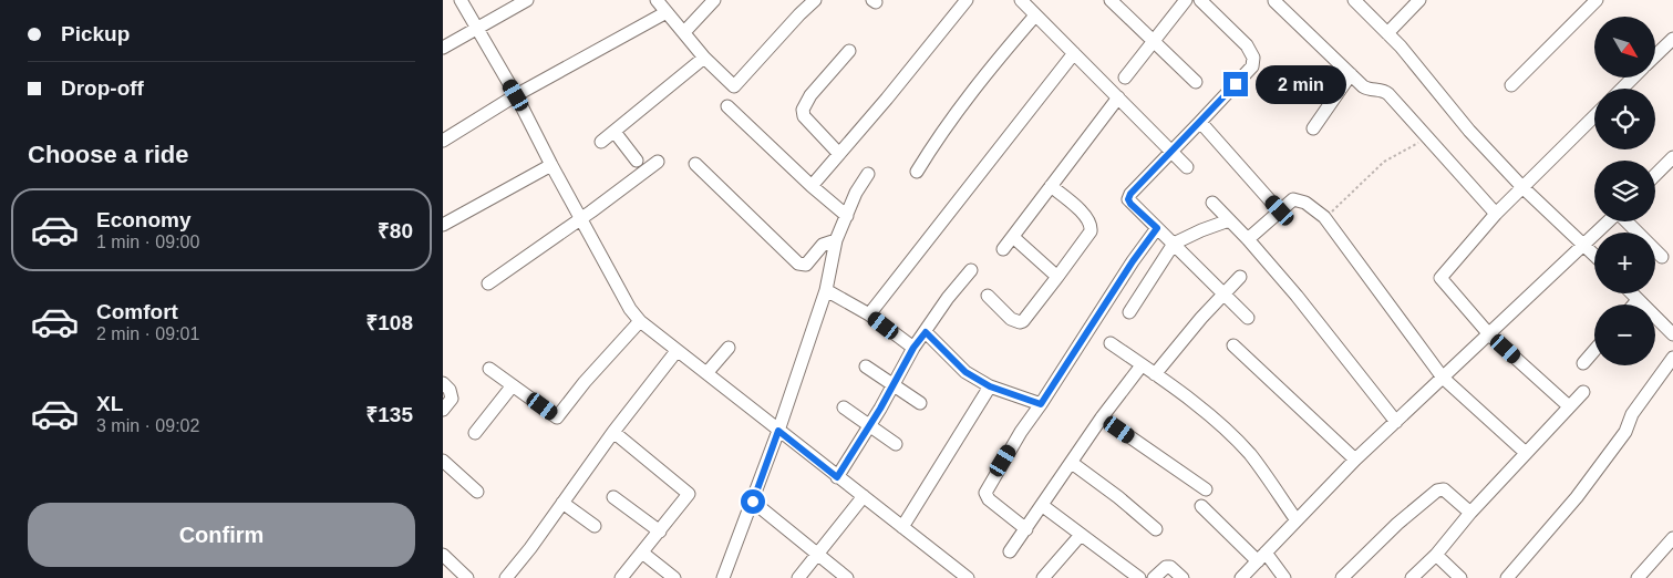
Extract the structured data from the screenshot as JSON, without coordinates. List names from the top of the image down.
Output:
{
  "north": "bottom right",
  "page": {
    "banner": ["Pickup", "Drop-off"],
    "map_buttons": ["+", "−"],
    "bubble": "2 min",
    "heading": "Choose a ride",
    "list": [
      {
        "name": "Economy",
        "note": "1 min · 09:00",
        "value": "₹80"
      },
      {
        "name": "Comfort",
        "note": "2 min · 09:01",
        "value": "₹108"
      },
      {
        "name": "XL",
        "note": "3 min · 09:02",
        "value": "₹135"
      }
    ],
    "buttons": "Confirm"
  }
}
